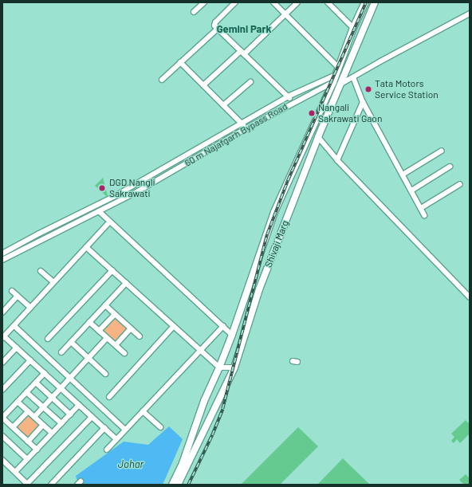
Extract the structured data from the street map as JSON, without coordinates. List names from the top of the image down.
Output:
{
  "streets": {
    "main road": ["Shivaji Marg"],
    "street": ["60 m Najafgarh Bypass Road"]
  },
  "crossings": [
    ["60 m Najafgarh Bypass Road", "Shivaji Marg"]
  ],
  "districts": ["Gemini Park"],
  "water": ["Johar"],
  "places": ["Tata Motors Service Station", "Nangali Sakrawati Gaon", "DGD Nangli Sakrawati"]
}
